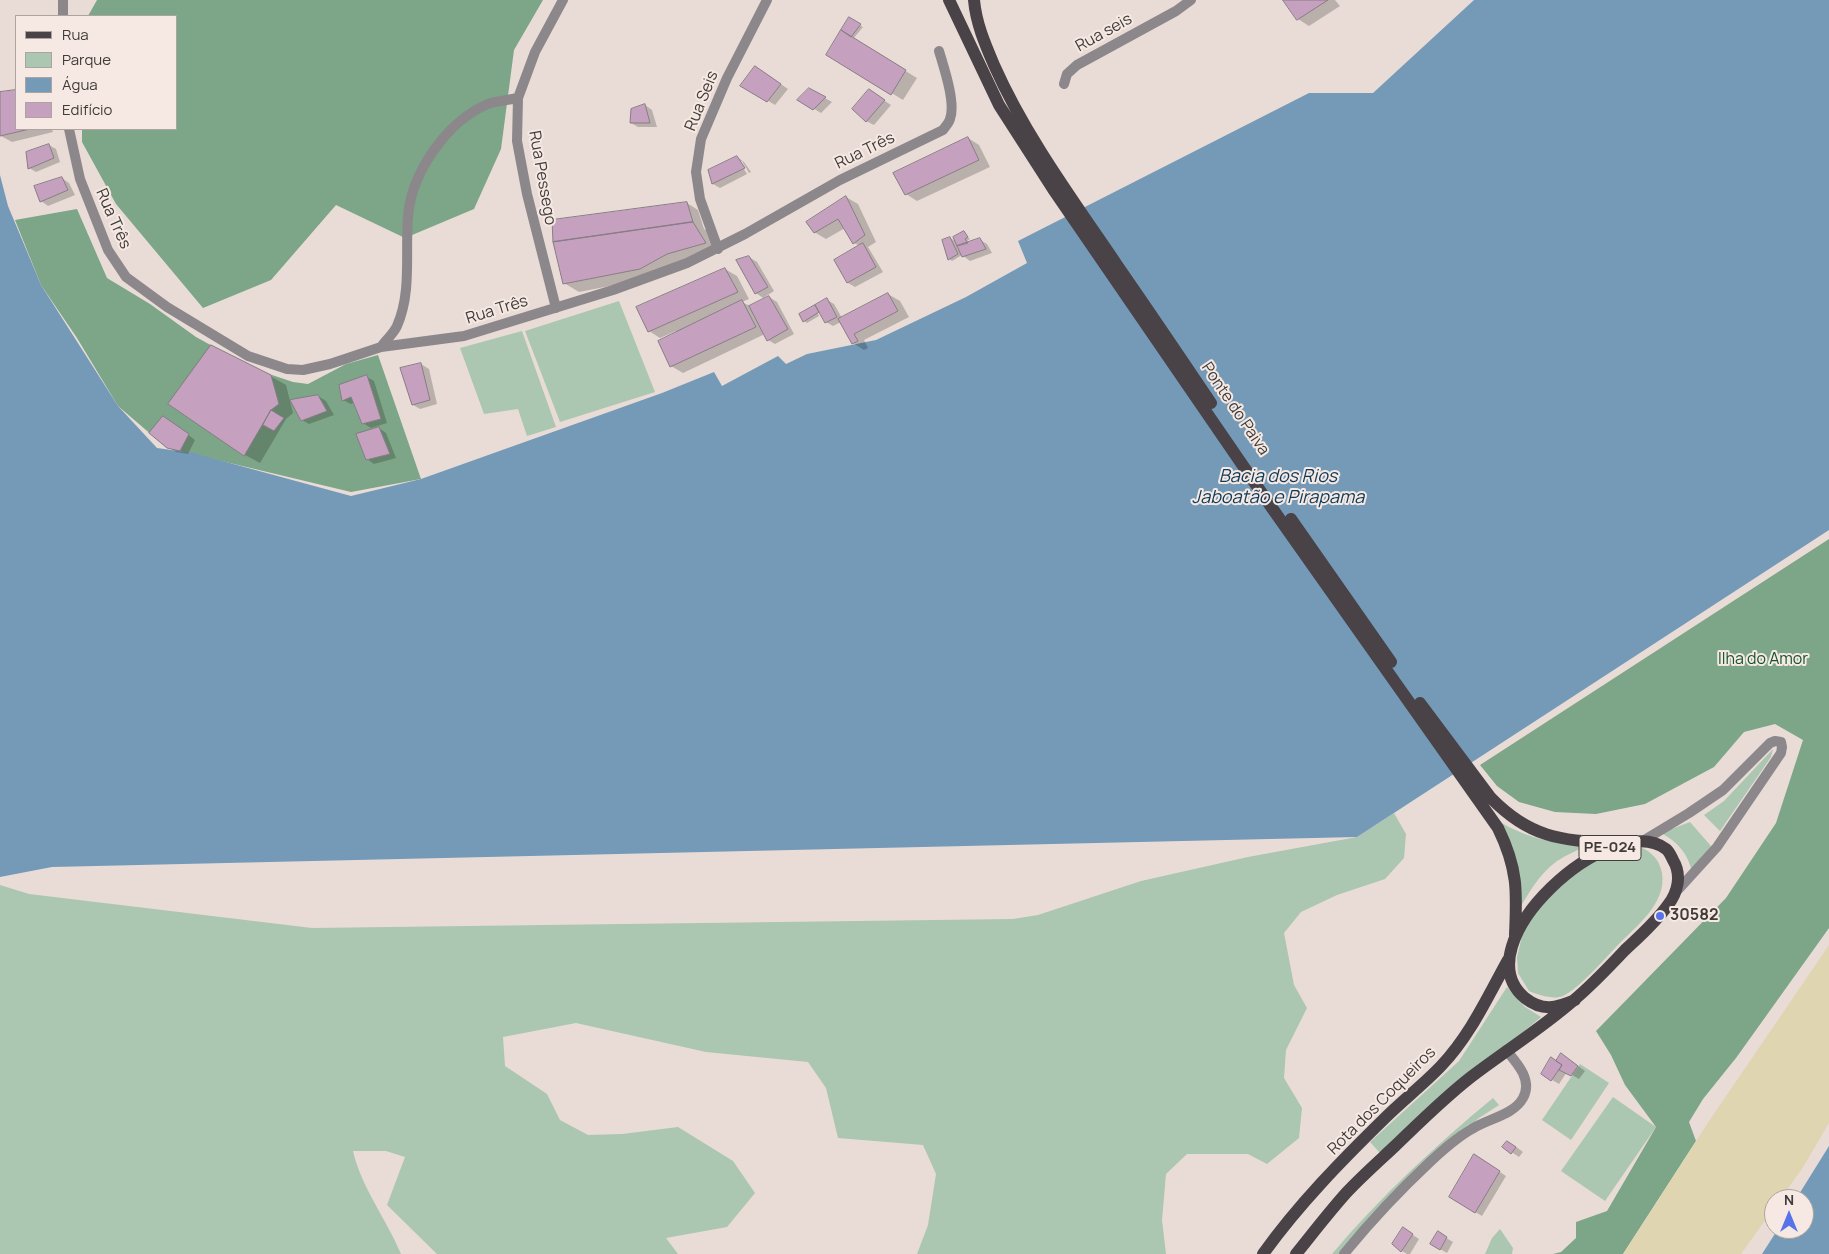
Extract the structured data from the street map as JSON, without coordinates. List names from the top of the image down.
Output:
{
  "streets": {
    "main road": ["Ponte do Paiva", "PE-024", "Rota dos Coqueiros"],
    "street": [
      "Rua seis",
      "Rua Seis",
      "Rua Três",
      "Rua Pessego"
    ]
  },
  "crossings": [
    ["Rua Seis", "Rua Três"],
    ["Rua Três", "Rua Pessego"],
    ["Ponte do Paiva", "Rota dos Coqueiros"]
  ],
  "water": ["Bacia dos Rios Jaboatão e Pirapama"],
  "parks": ["Ilha do Amor"],
  "places": ["30582"],
  "legend": [
    "Rua",
    "Parque",
    "Água",
    "Edifício"
  ],
  "north": "top"
}
